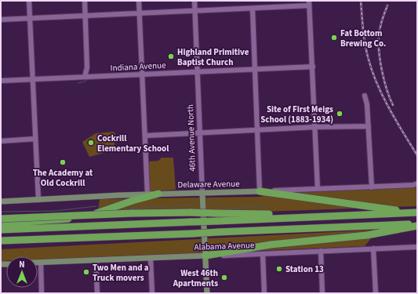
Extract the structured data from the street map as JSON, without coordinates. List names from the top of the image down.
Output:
{
  "streets": {
    "main road": ["46th Avenue North", "Delaware Avenue", "Alabama Avenue"],
    "street": ["Indiana Avenue"]
  },
  "crossings": [
    ["Indiana Avenue", "46th Avenue North"],
    ["46th Avenue North", "Delaware Avenue"],
    ["46th Avenue North", "Alabama Avenue"]
  ],
  "places": [
    "Fat Bottom Brewing Co.",
    "Highland Primitive Baptist Church",
    "Site of First Meigs School (1883-1934)",
    "Cockrill Elementary School",
    "The Academy at Old Cockrill",
    "Station 13",
    "Two Men and a Truck movers",
    "West 46th Apartments"
  ],
  "north": "top"
}
